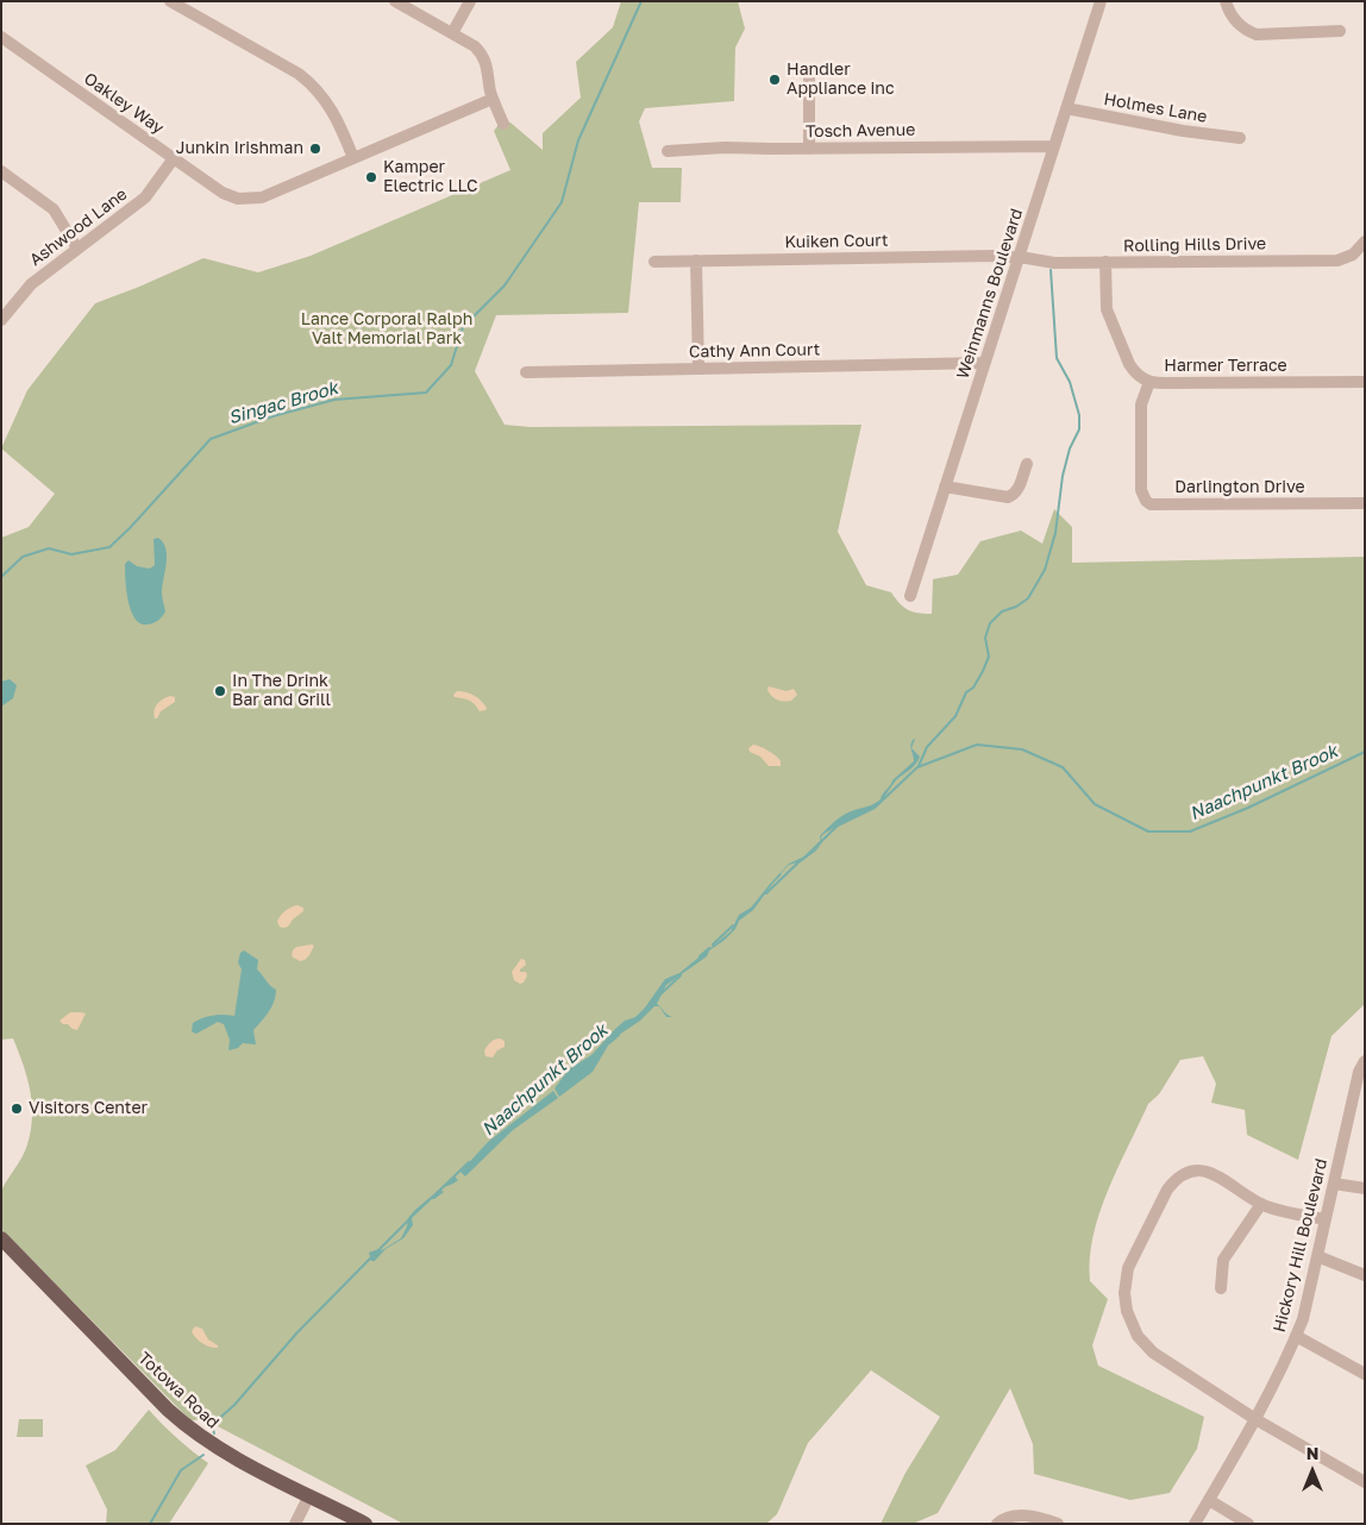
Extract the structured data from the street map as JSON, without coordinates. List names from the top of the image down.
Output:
{
  "streets": {
    "main road": ["Totowa Road"],
    "street": [
      "Oakley Way",
      "Holmes Lane",
      "Tosch Avenue",
      "Ashwood Lane",
      "Kuiken Court",
      "Rolling Hills Drive",
      "Weinmanns Boulevard",
      "Cathy Ann Court",
      "Harmer Terrace",
      "Darlington Drive",
      "Hickory Hill Boulevard"
    ]
  },
  "crossings": [
    ["Oakley Way", "Ashwood Lane"],
    ["Holmes Lane", "Weinmanns Boulevard"],
    ["Tosch Avenue", "Weinmanns Boulevard"],
    ["Kuiken Court", "Rolling Hills Drive"],
    ["Kuiken Court", "Weinmanns Boulevard"],
    ["Rolling Hills Drive", "Weinmanns Boulevard"],
    ["Rolling Hills Drive", "Harmer Terrace"],
    ["Weinmanns Boulevard", "Cathy Ann Court"],
    ["Harmer Terrace", "Darlington Drive"]
  ],
  "water": ["Singac Brook", "Naachpunkt Brook"],
  "parks": ["Lance Corporal Ralph Valt Memorial Park"],
  "places": [
    "Handler Appliance inc",
    "Junkin Irishman",
    "Kamper Electric LLC",
    "In The Drink Bar and Grill",
    "Visitors Center"
  ],
  "north": "top"
}
